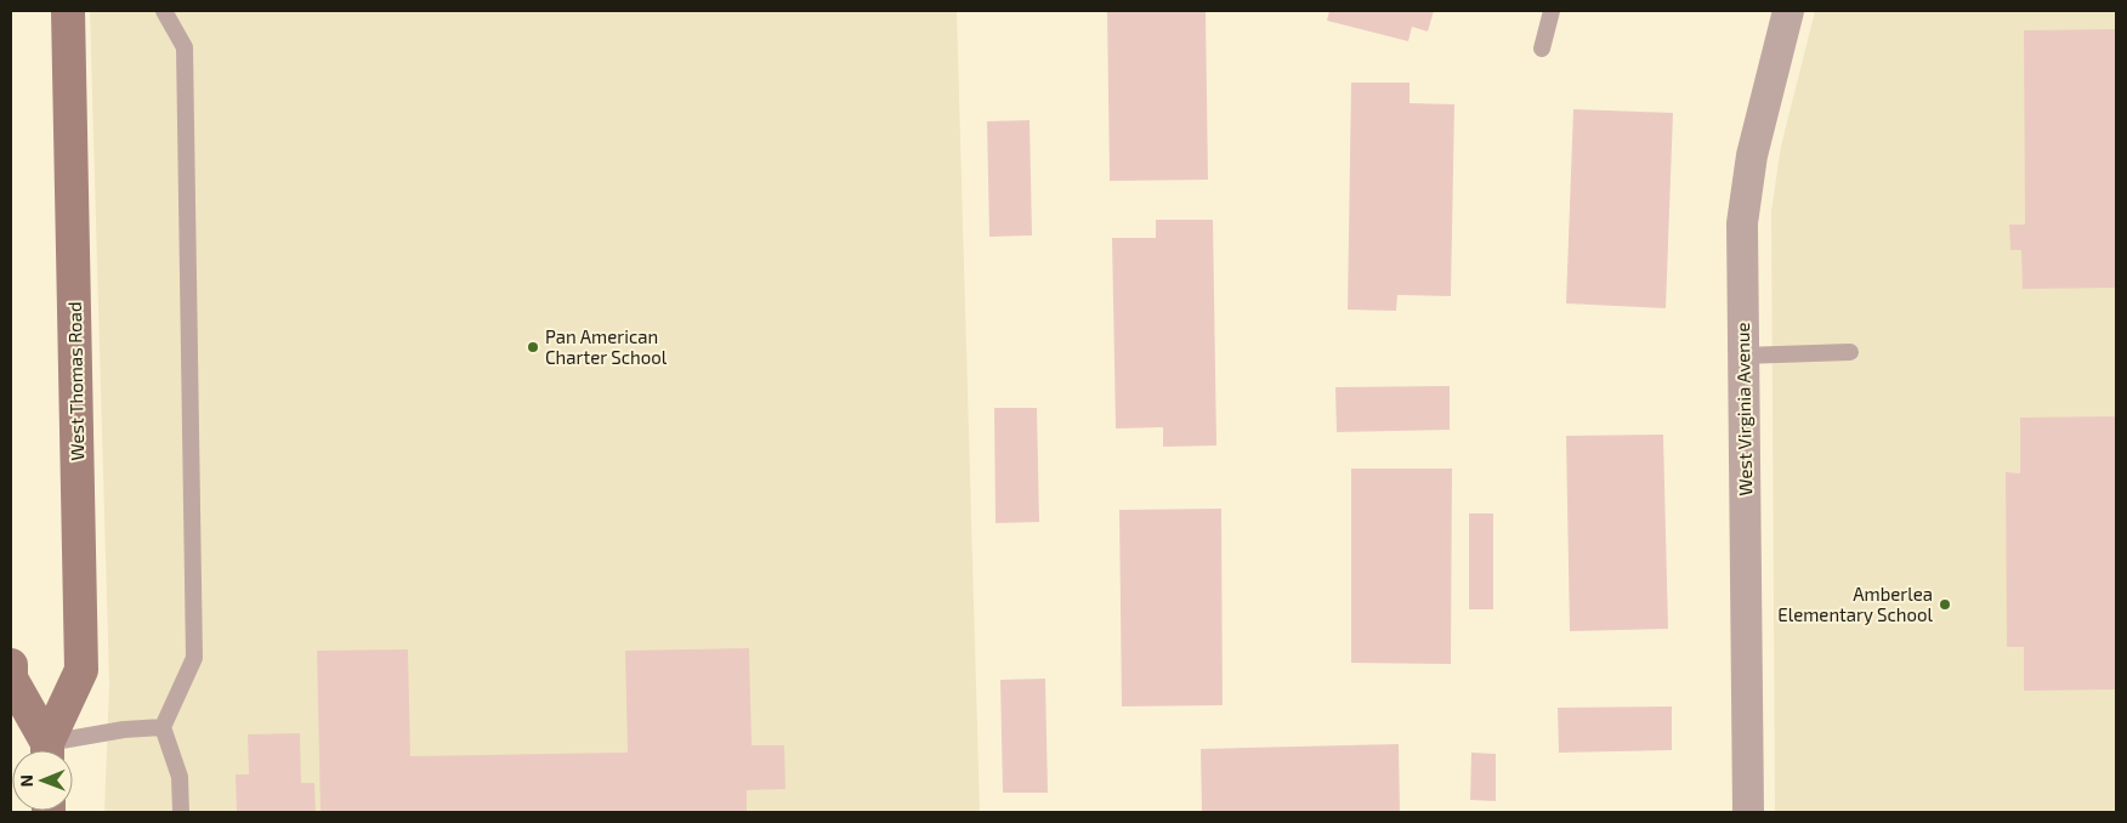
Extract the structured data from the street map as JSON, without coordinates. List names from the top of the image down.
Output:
{
  "streets": {
    "main road": ["West Thomas Road"],
    "street": ["West Virginia Avenue"]
  },
  "places": ["Pan American Charter School", "Amberlea Elementary School"],
  "north": "left"
}
